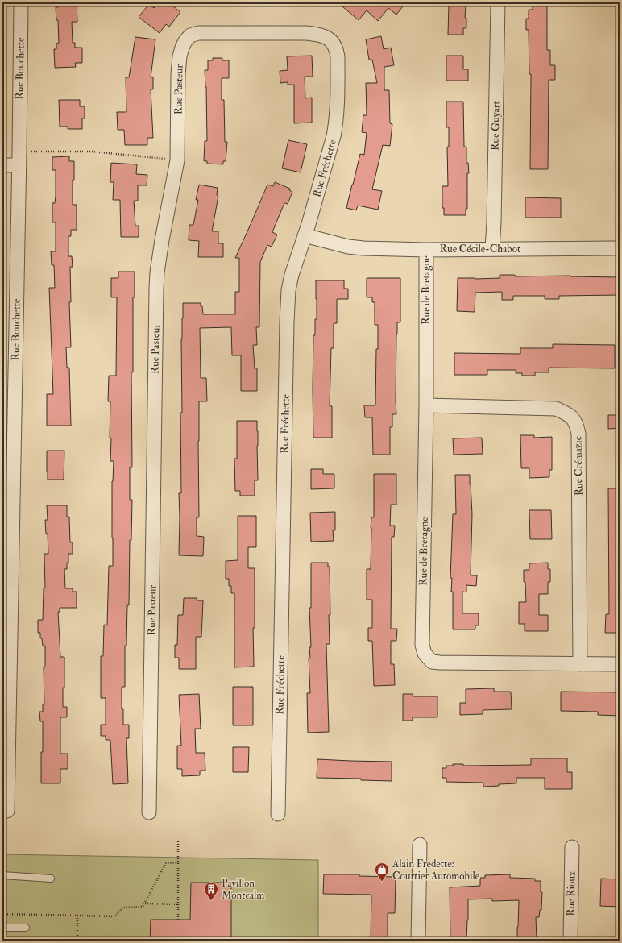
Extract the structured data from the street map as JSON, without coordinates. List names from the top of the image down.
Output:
{
  "streets": {
    "street": [
      "Rue Bouchette",
      "Rue Pasteur",
      "Rue Guyart",
      "Rue Fréchette",
      "Rue Cécile-Chabot",
      "Rue de Bretagne",
      "Rue Crémazie",
      "Rue Rioux"
    ]
  },
  "crossings": [
    ["Rue Pasteur", "Rue Fréchette"],
    ["Rue Guyart", "Rue Cécile-Chabot"],
    ["Rue Fréchette", "Rue Cécile-Chabot"],
    ["Rue Cécile-Chabot", "Rue de Bretagne"],
    ["Rue de Bretagne", "Rue Crémazie"]
  ],
  "places": {
    "shop": ["Alain Fredette: Courtier Automobile"],
    "building": ["Pavillon Montcalm"]
  }
}
